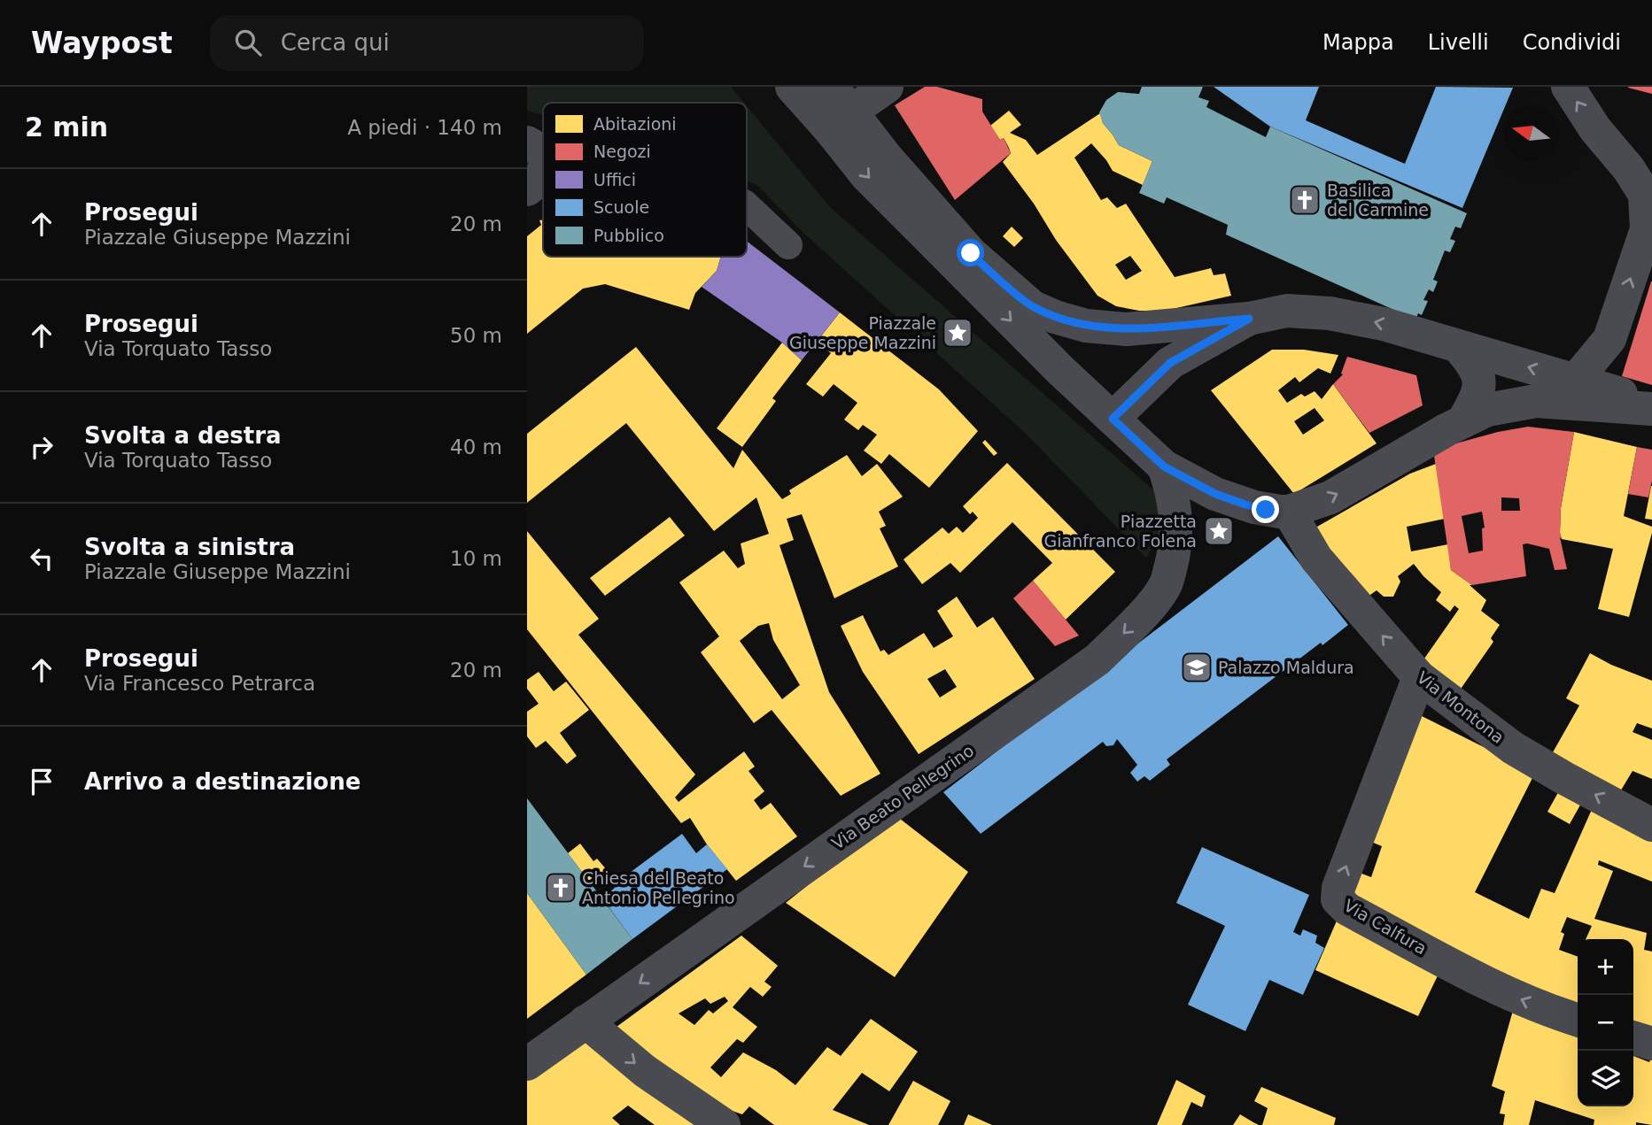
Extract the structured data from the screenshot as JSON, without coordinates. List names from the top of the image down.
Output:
{
  "streets": {
    "street": ["Via Montona", "Via Beato Pellegrino", "Via Calfura"]
  },
  "crossings": [
    ["Via Montona", "Via Calfura"]
  ],
  "one_way": ["Via Montona", "Via Beato Pellegrino"],
  "places": {
    "church": ["Basilica del Carmine", "Chiesa del Beato Antonio Pellegrino"],
    "place": ["Piazzale Giuseppe Mazzini", "Piazzetta Gianfranco Folena"],
    "school or university": ["Palazzo Maldura"]
  },
  "legend": [
    "Abitazioni",
    "Negozi",
    "Uffici",
    "Scuole",
    "Pubblico"
  ],
  "north": "left",
  "page": {
    "header": "Waypost",
    "search": "Cerca qui",
    "nav": ["Mappa", "Livelli", "Condividi"],
    "heading": ["2 min", "A piedi · 140 m"],
    "list": [
      ["Prosegui", "Piazzale Giuseppe Mazzini", "20 m"],
      ["Prosegui", "Via Torquato Tasso", "50 m"],
      ["Svolta a destra", "Via Torquato Tasso", "40 m"],
      ["Svolta a sinistra", "Piazzale Giuseppe Mazzini", "10 m"],
      ["Prosegui", "Via Francesco Petrarca", "20 m"],
      "Arrivo a destinazione"
    ],
    "map_buttons": ["+", "−"]
  }
}
